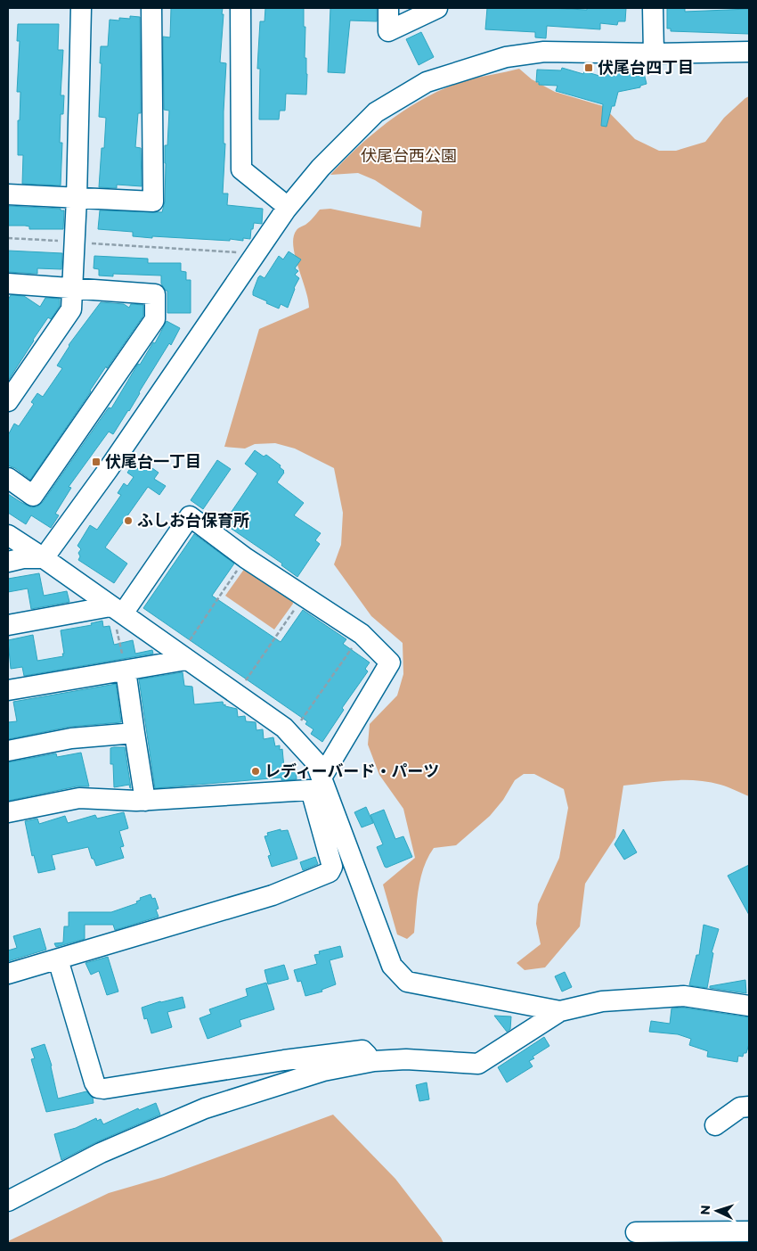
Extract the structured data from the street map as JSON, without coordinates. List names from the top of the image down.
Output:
{
  "parks": ["伏尾台⻄公園"],
  "places": {
    "transit": ["伏尾台四丁目", "伏尾台一丁目"],
    "other": ["ふしお台保育所", "レディーバード・パーツ"]
  },
  "north": "left"
}
